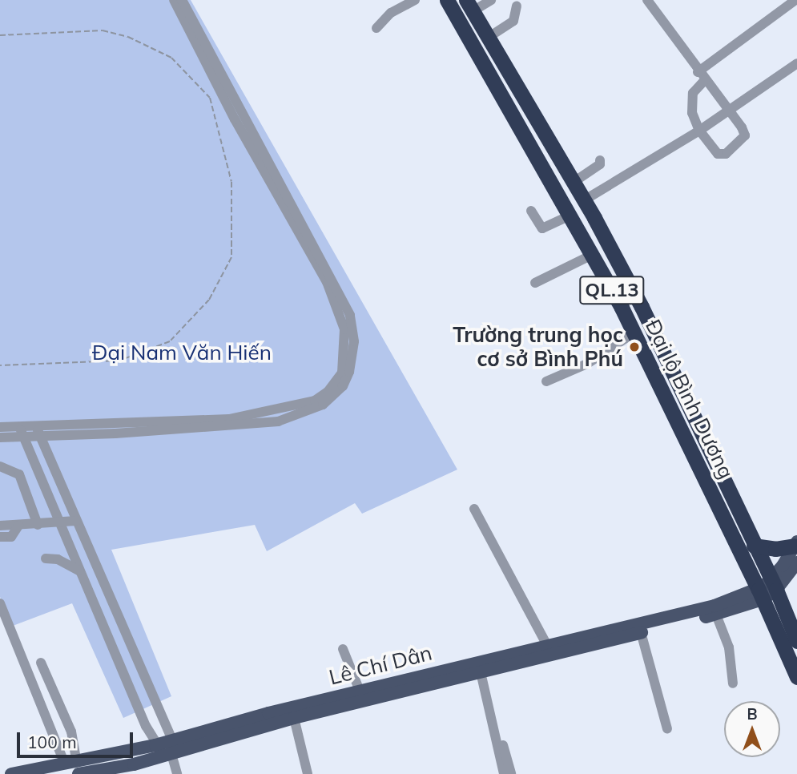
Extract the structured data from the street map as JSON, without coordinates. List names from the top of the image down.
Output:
{
  "streets": {
    "highway": ["QL.13", "Đại lộ Bình Dương"],
    "main road": ["Lê Chí Dân"]
  },
  "crossings": [
    ["Đại lộ Bình Dương", "Lê Chí Dân"]
  ],
  "parks": ["Đại Nam Văn Hiến"],
  "places": ["Trường trung học cơ sở Bình Phú"],
  "scale_bar": "100 m",
  "north": "top"
}
